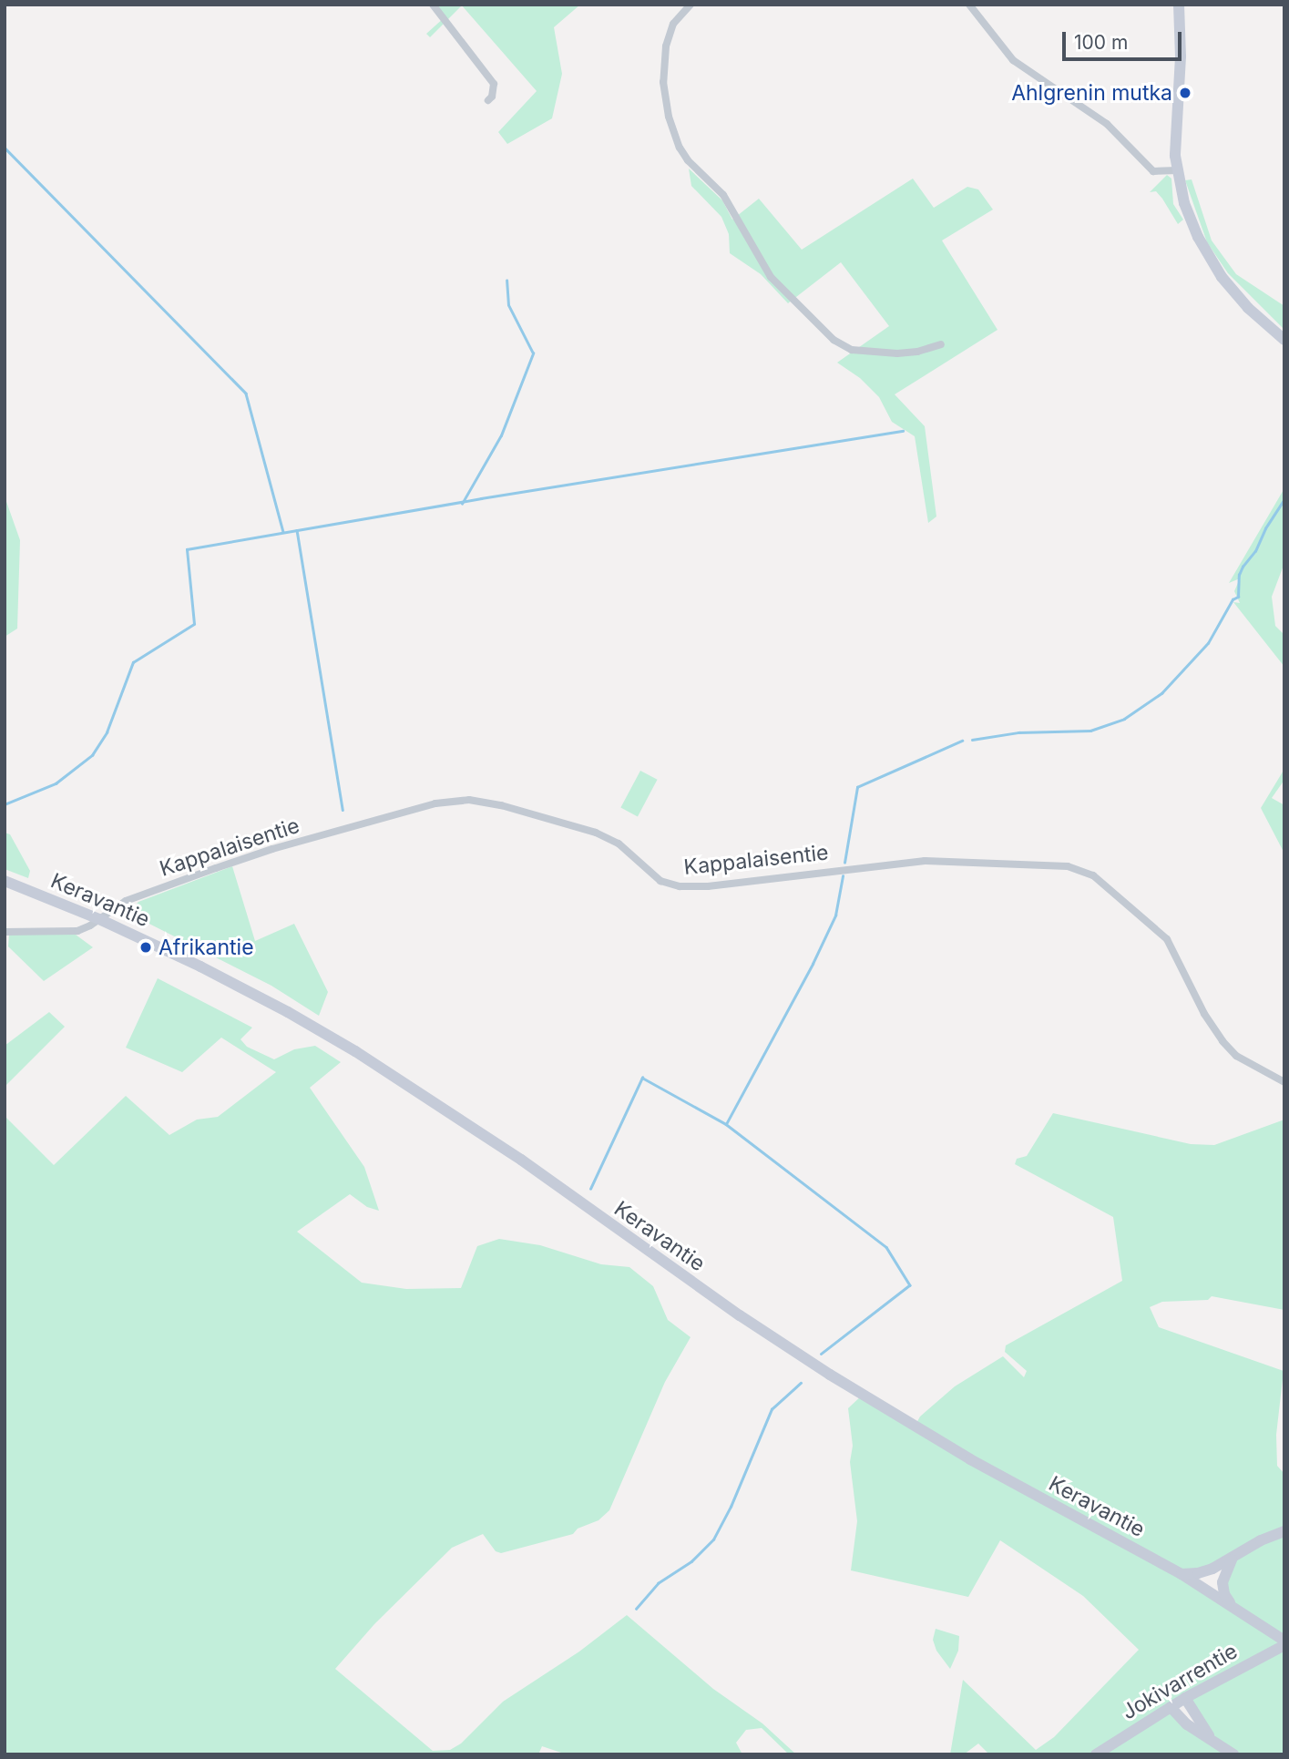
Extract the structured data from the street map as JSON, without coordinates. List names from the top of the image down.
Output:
{
  "streets": {
    "main road": ["Keravantie", "Jokivarrentie"],
    "street": ["Kappalaisentie"]
  },
  "crossings": [
    ["Kappalaisentie", "Keravantie"]
  ],
  "places": ["Ahlgrenin mutka", "Afrikantie"],
  "scale_bar": "100 m"
}
